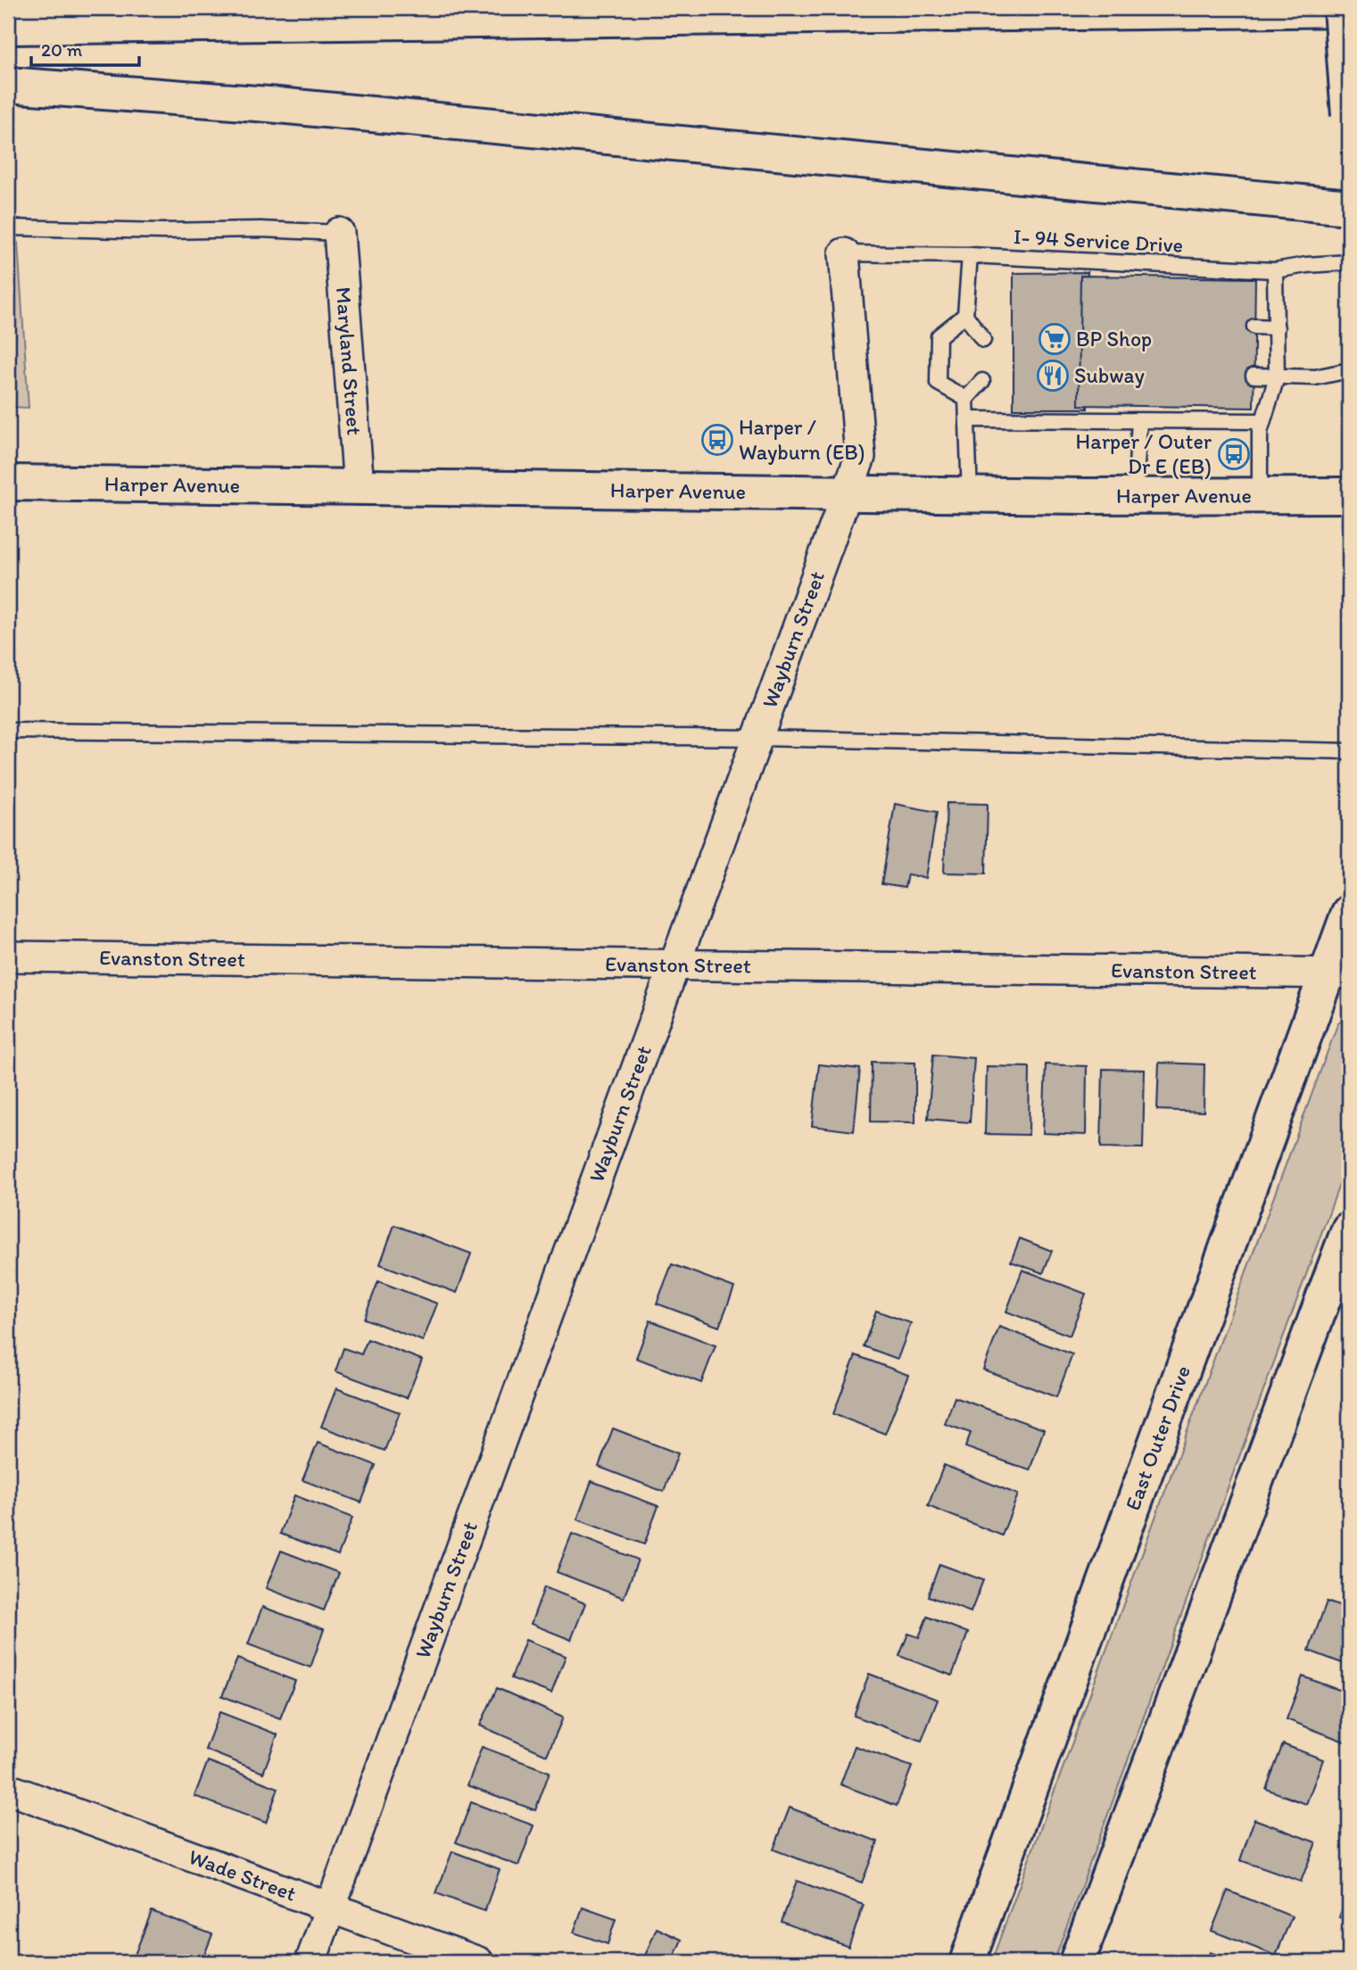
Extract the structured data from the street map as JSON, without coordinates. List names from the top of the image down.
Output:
{
  "streets": {
    "main road": ["Harper Avenue", "East Outer Drive"],
    "street": [
      "Maryland Street",
      "Wayburn Street",
      "Evanston Street",
      "Wade Street"
    ],
    "lane": ["I- 94 Service Drive"]
  },
  "crossings": [
    ["I- 94 Service Drive", "Wayburn Street"],
    ["Maryland Street", "Harper Avenue"],
    ["Harper Avenue", "Wayburn Street"],
    ["Wayburn Street", "Evanston Street"],
    ["Wayburn Street", "Wade Street"],
    ["Evanston Street", "East Outer Drive"]
  ],
  "places": {
    "supermarket": ["BP Shop"],
    "restaurant": ["Subway"],
    "bus stop": ["Harper / Wayburn (EB)", "Harper / Outer Dr E (EB)"]
  },
  "scale_bar": "20 m"
}
